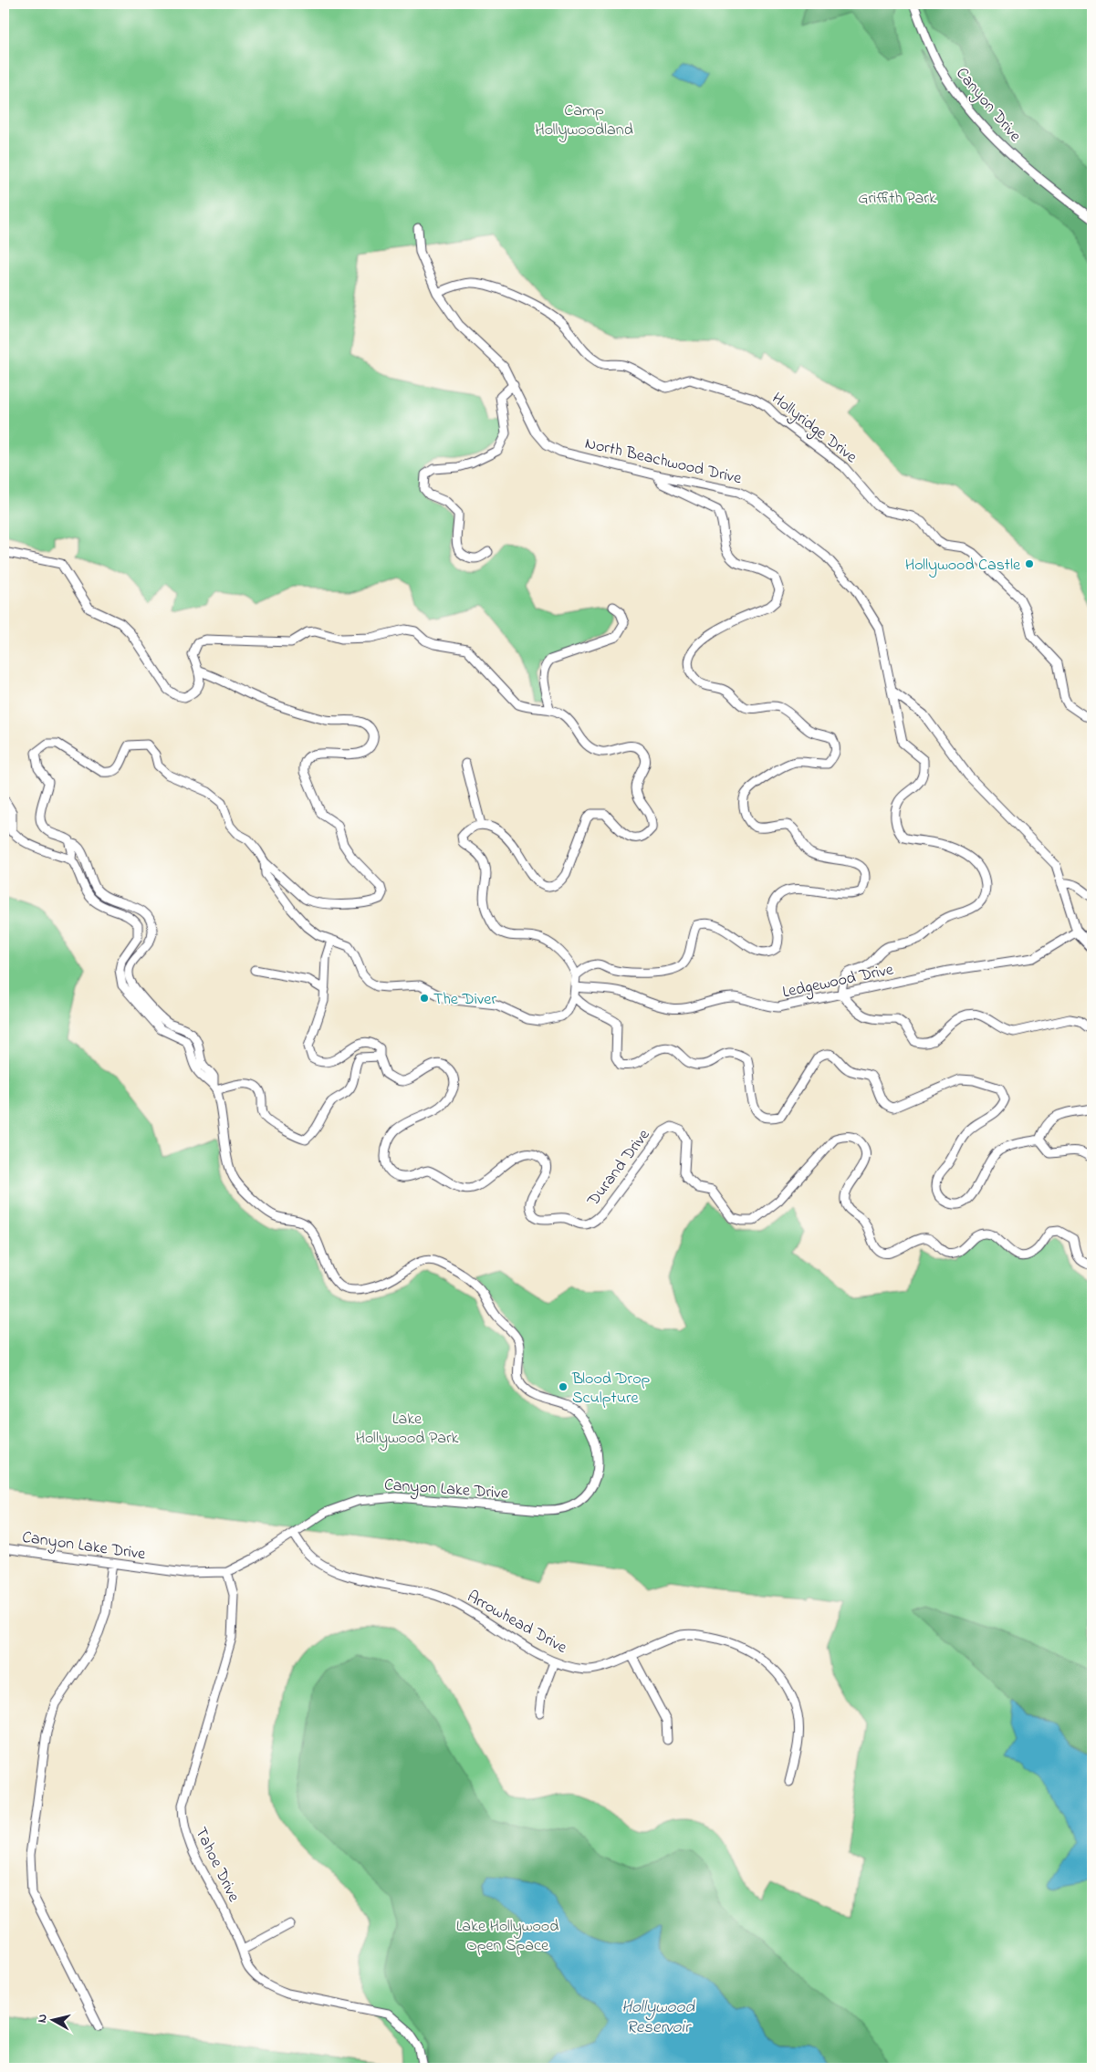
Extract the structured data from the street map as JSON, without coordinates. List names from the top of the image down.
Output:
{
  "streets": {
    "street": [
      "Canyon Drive",
      "Hollyridge Drive",
      "North Beachwood Drive",
      "Ledgewood Drive",
      "Durand Drive",
      "Canyon Lake Drive",
      "Arrowhead Drive",
      "Tahoe Drive"
    ]
  },
  "crossings": [
    ["Hollyridge Drive", "North Beachwood Drive"],
    ["North Beachwood Drive", "Ledgewood Drive"],
    ["Canyon Lake Drive", "Arrowhead Drive"],
    ["Canyon Lake Drive", "Tahoe Drive"]
  ],
  "water": ["Hollywood Reservoir"],
  "parks": [
    "Camp Hollywoodland",
    "Griffith Park",
    "Lake Hollywood Park",
    "Lake Hollywood Open Space"
  ],
  "places": ["Hollywood Castle", "The Diver", "Blood Drop Sculpture"],
  "north": "left"
}
